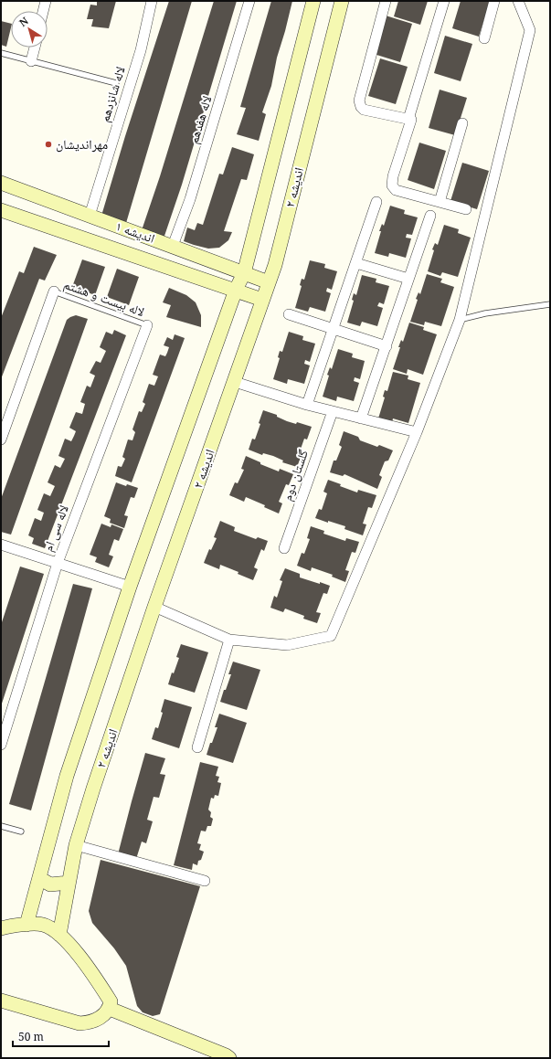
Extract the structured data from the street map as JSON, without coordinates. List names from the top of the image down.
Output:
{
  "streets": {
    "street": [
      "لاله شانزدهم",
      "لاله هفدهم",
      "اندیشه ۲",
      "اندیشه ۱",
      "گلستان دوم",
      "لاله سی ام"
    ],
    "lane": ["لاله بیست و هشتم"]
  },
  "crossings": [
    ["لاله شانزدهم", "اندیشه ۱"],
    ["لاله هفدهم", "اندیشه ۱"],
    ["اندیشه ۲", "اندیشه ۱"],
    ["لاله بیست و هشتم", "لاله سی ام"]
  ],
  "places": ["مهراندیشان"],
  "scale_bar": "50 m",
  "north": "top left"
}
